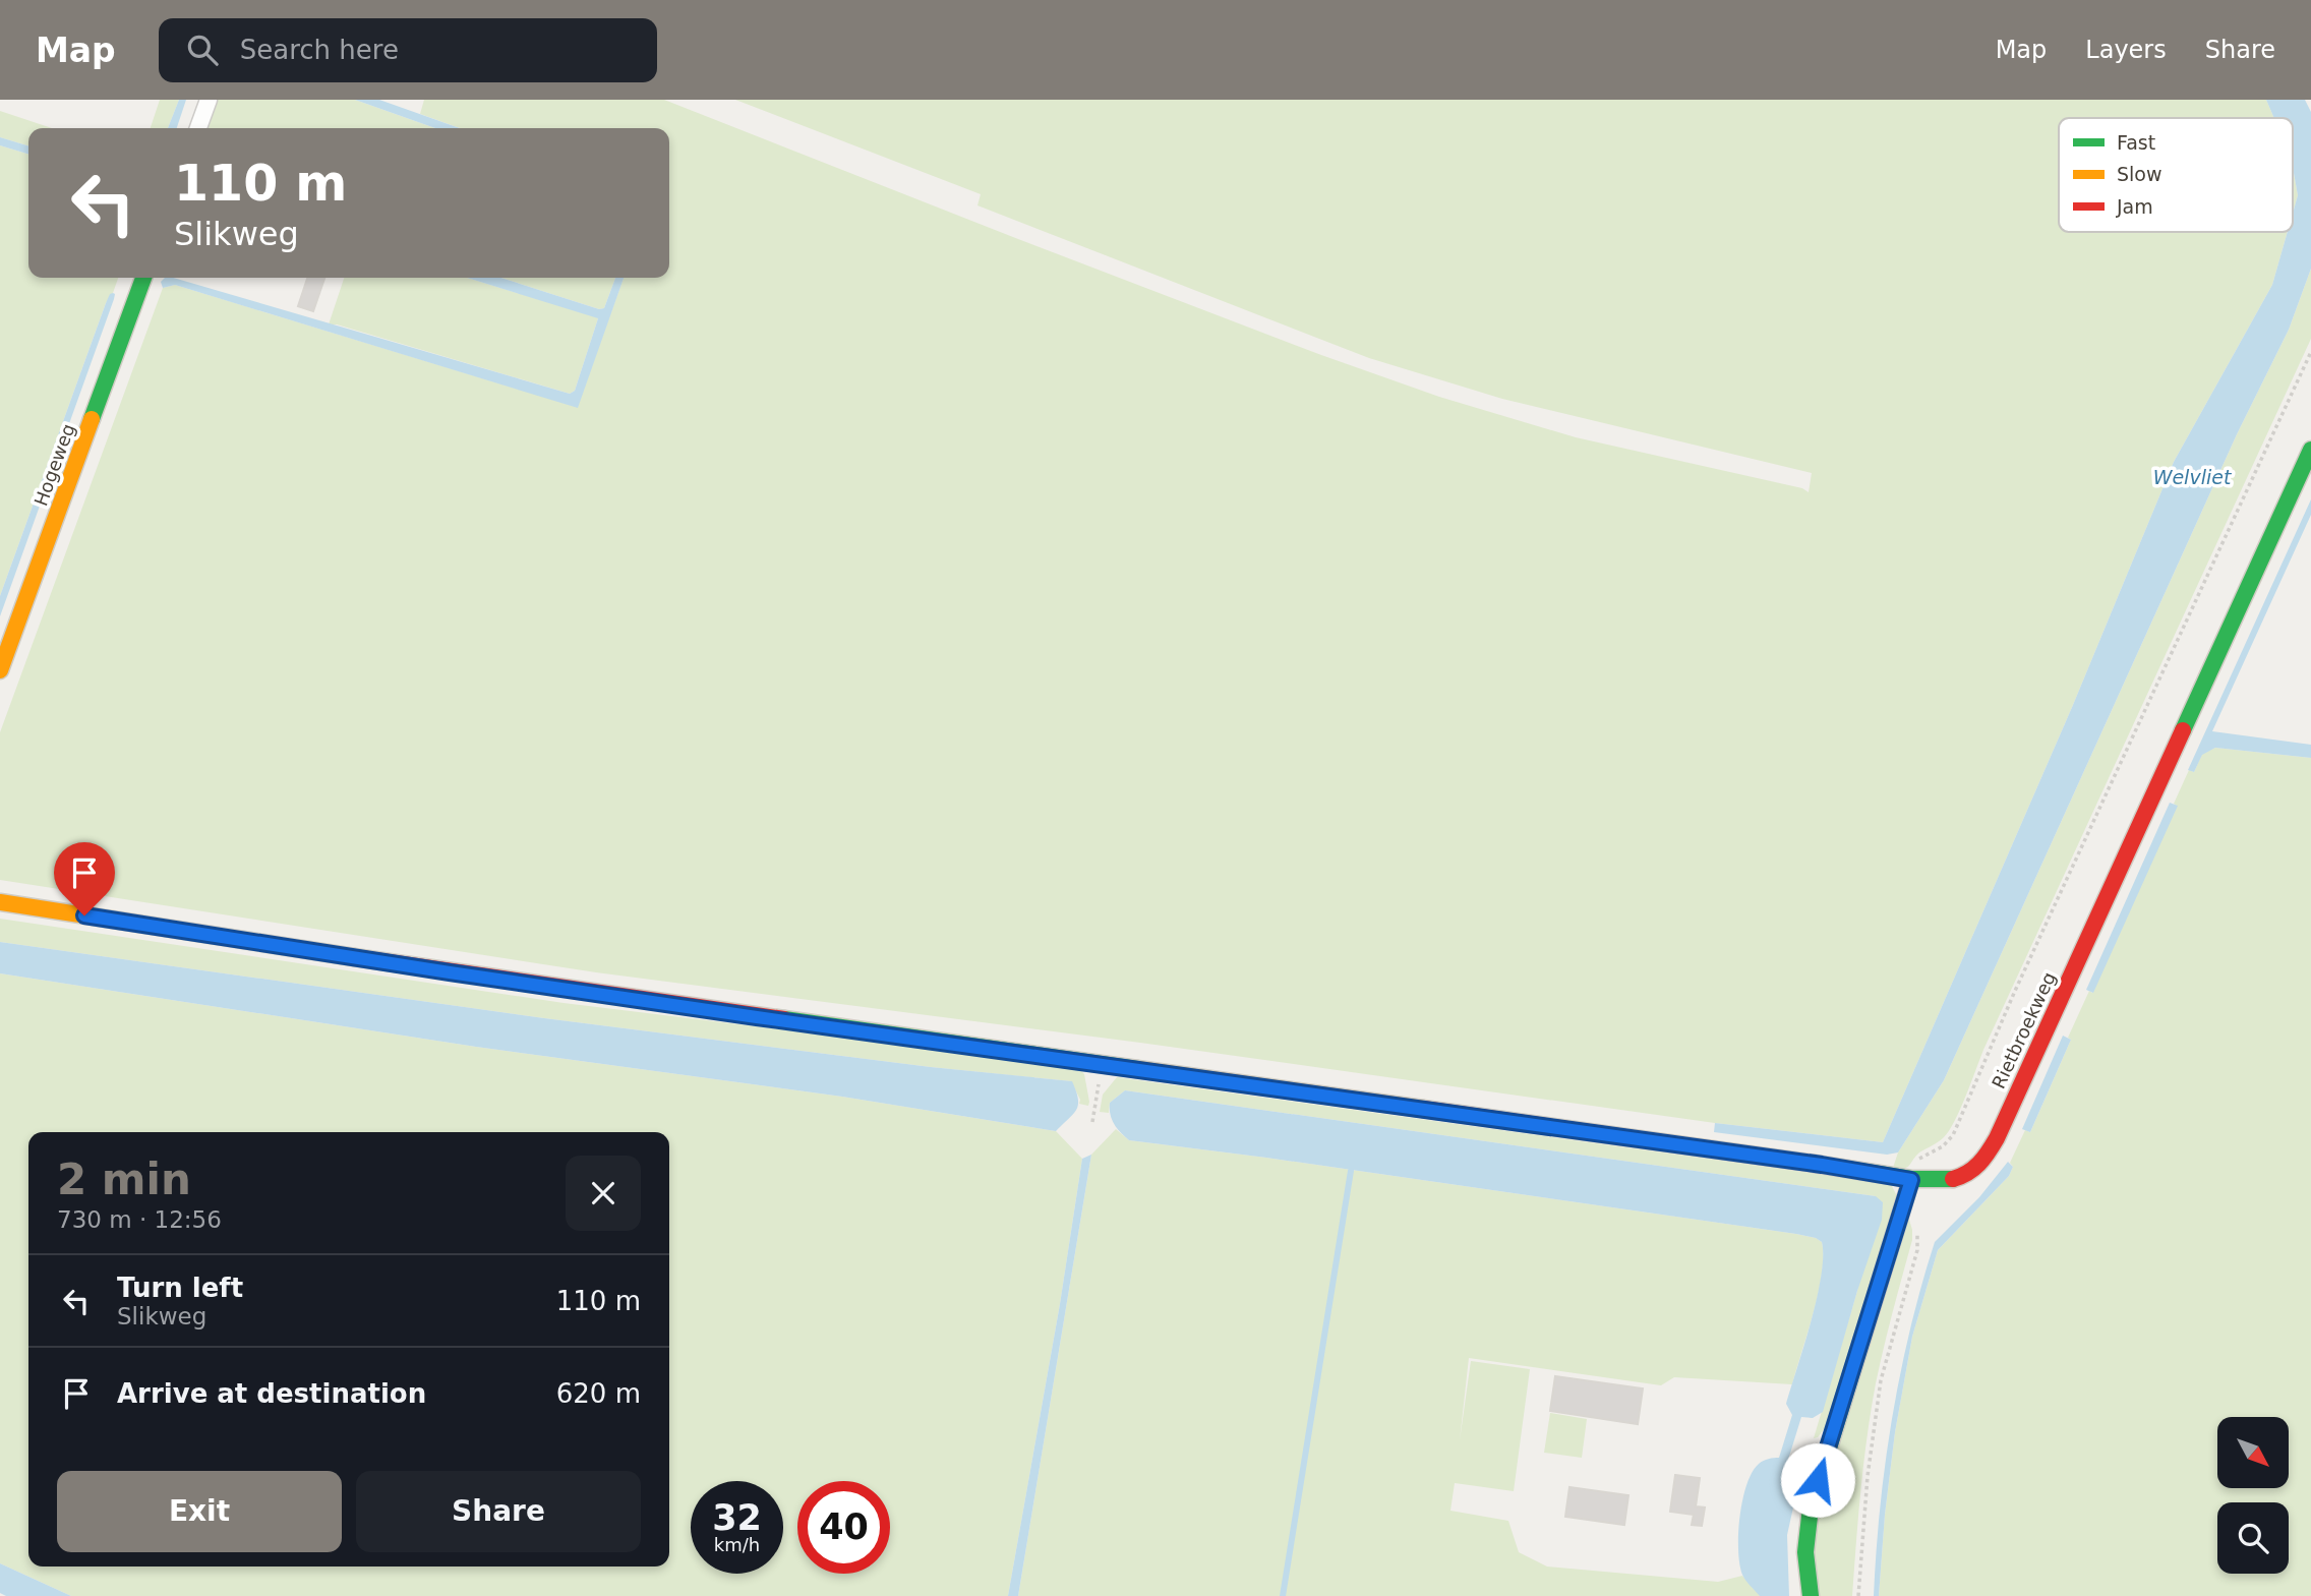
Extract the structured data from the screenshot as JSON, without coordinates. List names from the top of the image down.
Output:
{
  "streets": {
    "street": ["Hogeweg", "Rietbroekweg"]
  },
  "water": ["Welvliet"],
  "legend": ["Fast", "Slow", "Jam"],
  "north": "bottom right",
  "page": {
    "header": "Map",
    "search": "Search here",
    "nav": ["Map", "Layers", "Share"],
    "turn": ["110 m", "Slikweg"],
    "heading": ["2 min", "730 m · 12:56"],
    "list": [
      {
        "name": "Turn left",
        "note": "Slikweg",
        "value": "110 m"
      },
      {
        "name": "Arrive at destination",
        "value": "620 m"
      }
    ],
    "buttons": ["Exit", "Share"],
    "speed": "32 km/h",
    "limit": "40"
  }
}
